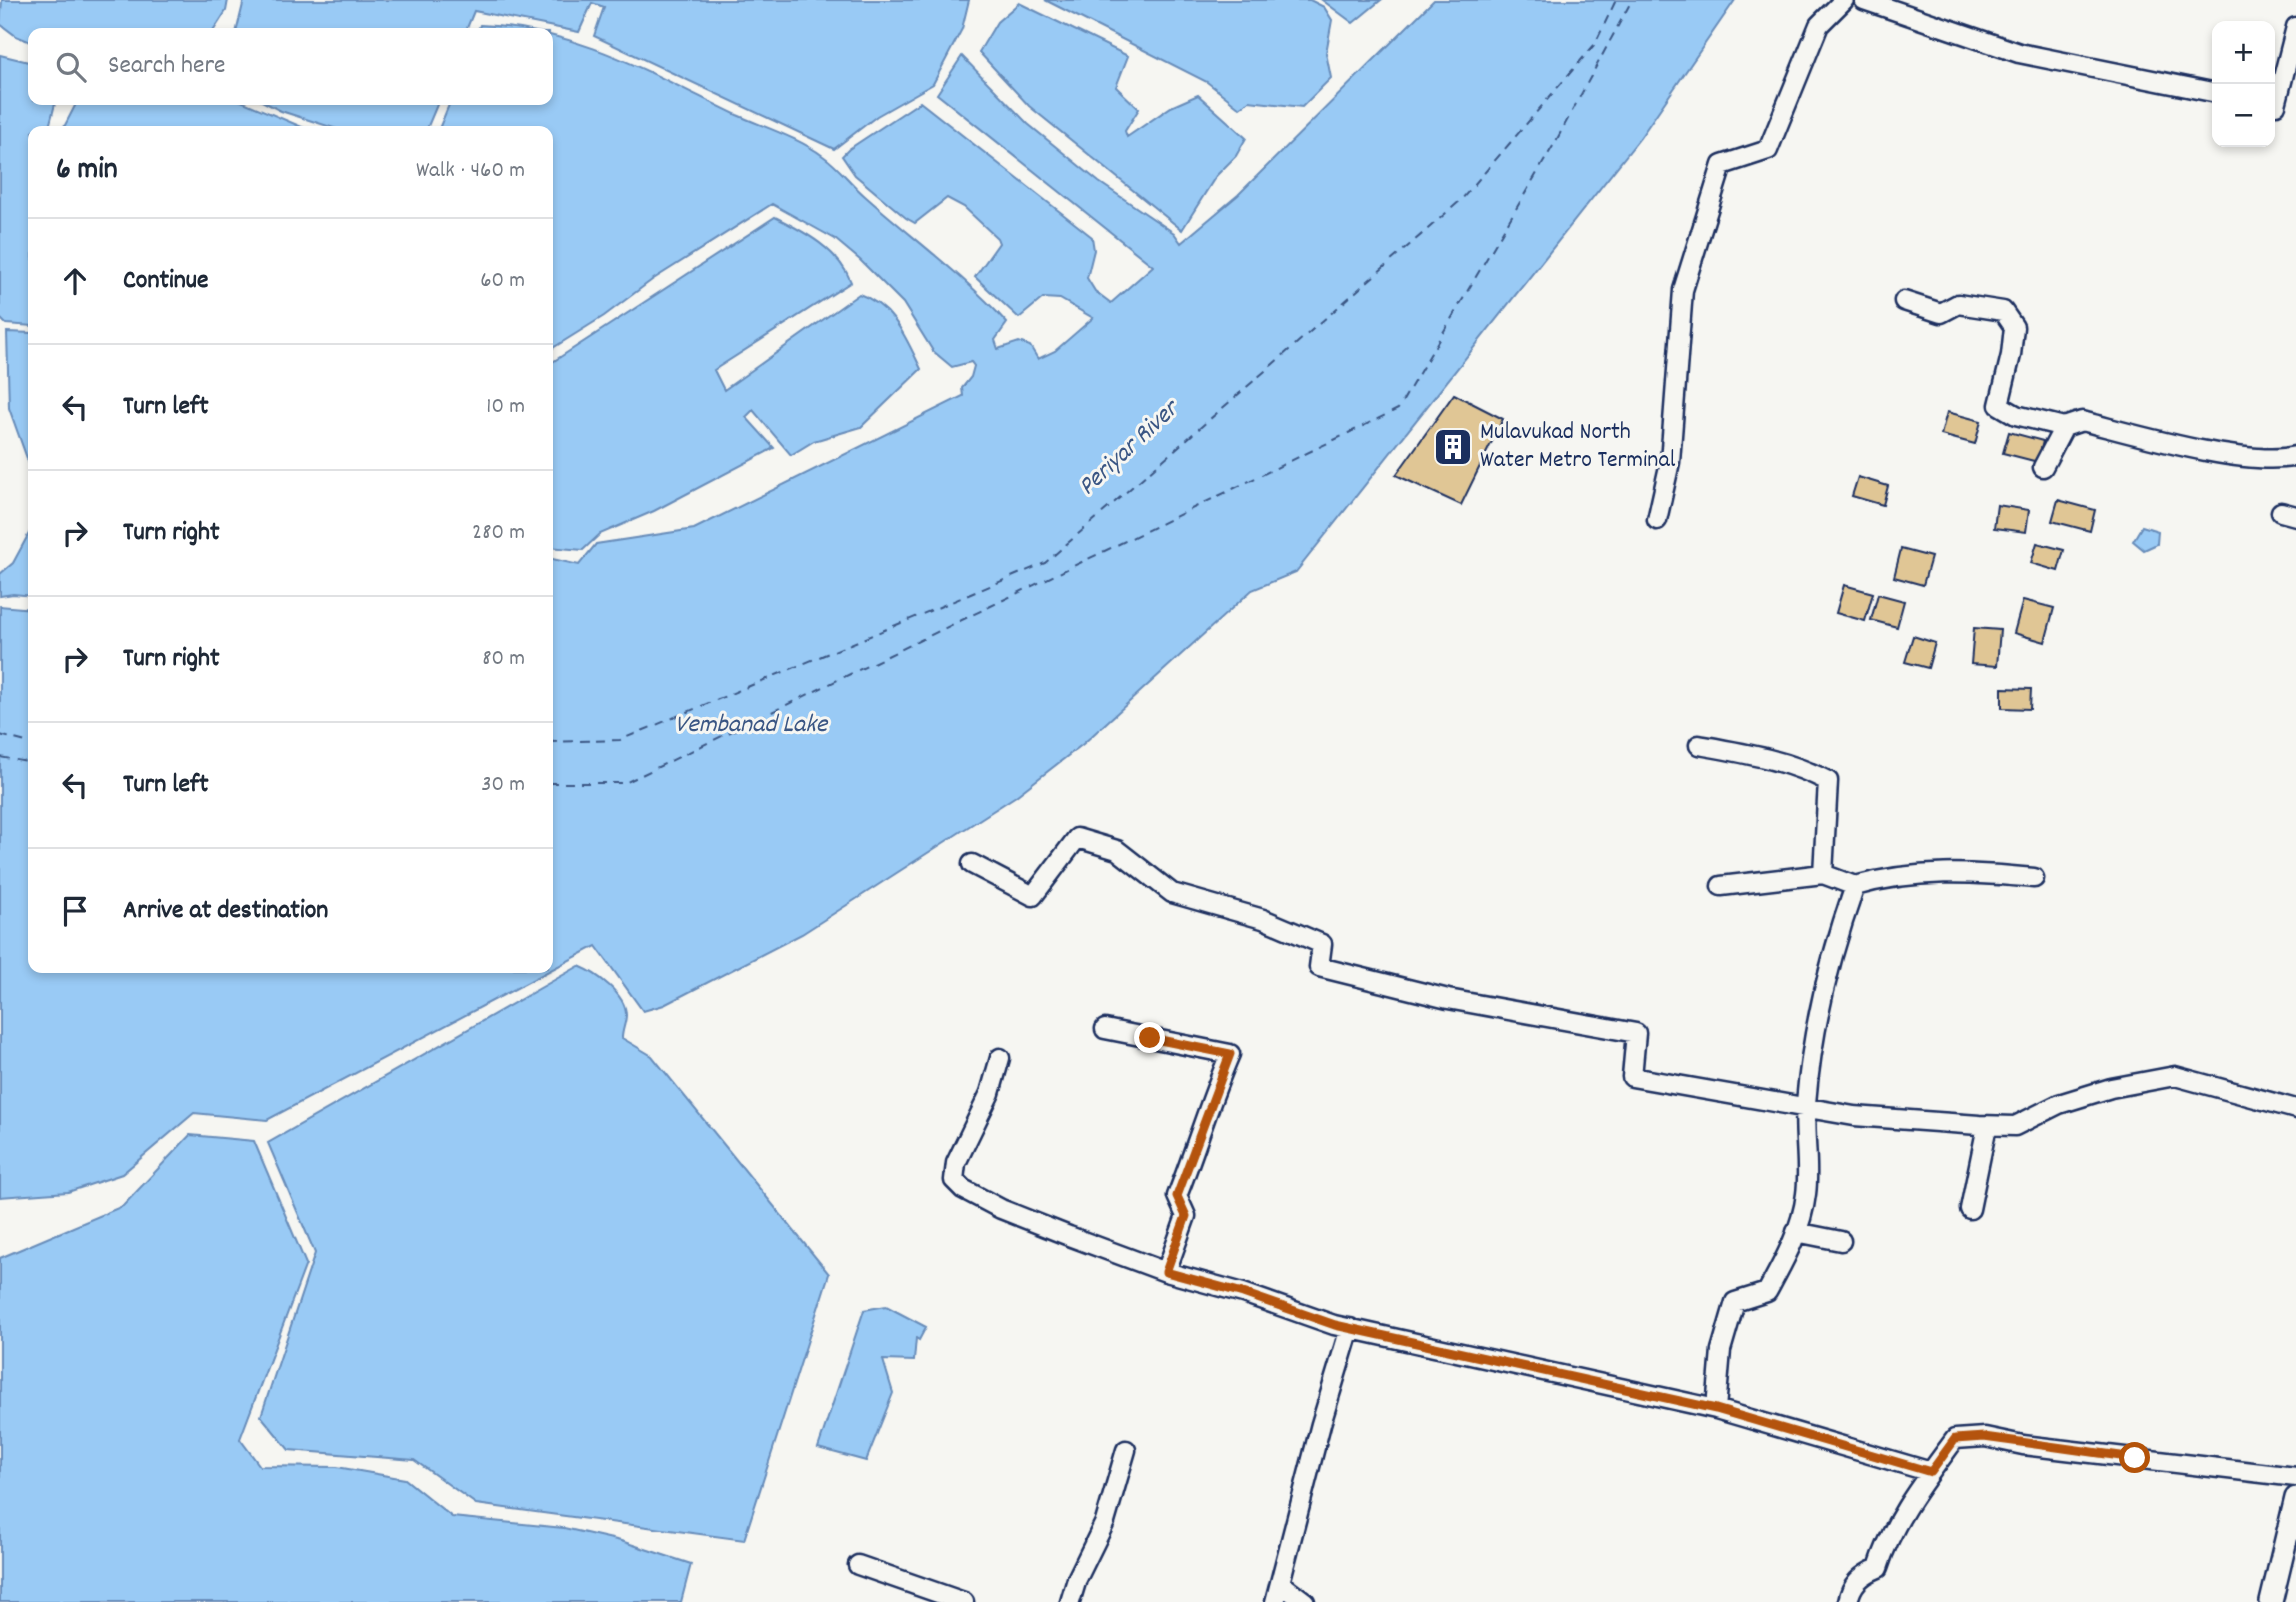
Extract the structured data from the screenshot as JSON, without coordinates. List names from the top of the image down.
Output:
{
  "water": ["Periyar River", "Vembanad Lake"],
  "places": {
    "building": ["Mulavukad North Water Metro Terminal"]
  },
  "page": {
    "map_buttons": ["+", "−"],
    "search": "Search here",
    "heading": ["6 min", "Walk · 460 m"],
    "list": [
      ["Continue", "60 m"],
      ["Turn left", "10 m"],
      ["Turn right", "280 m"],
      ["Turn right", "80 m"],
      ["Turn left", "30 m"],
      "Arrive at destination"
    ]
  }
}
